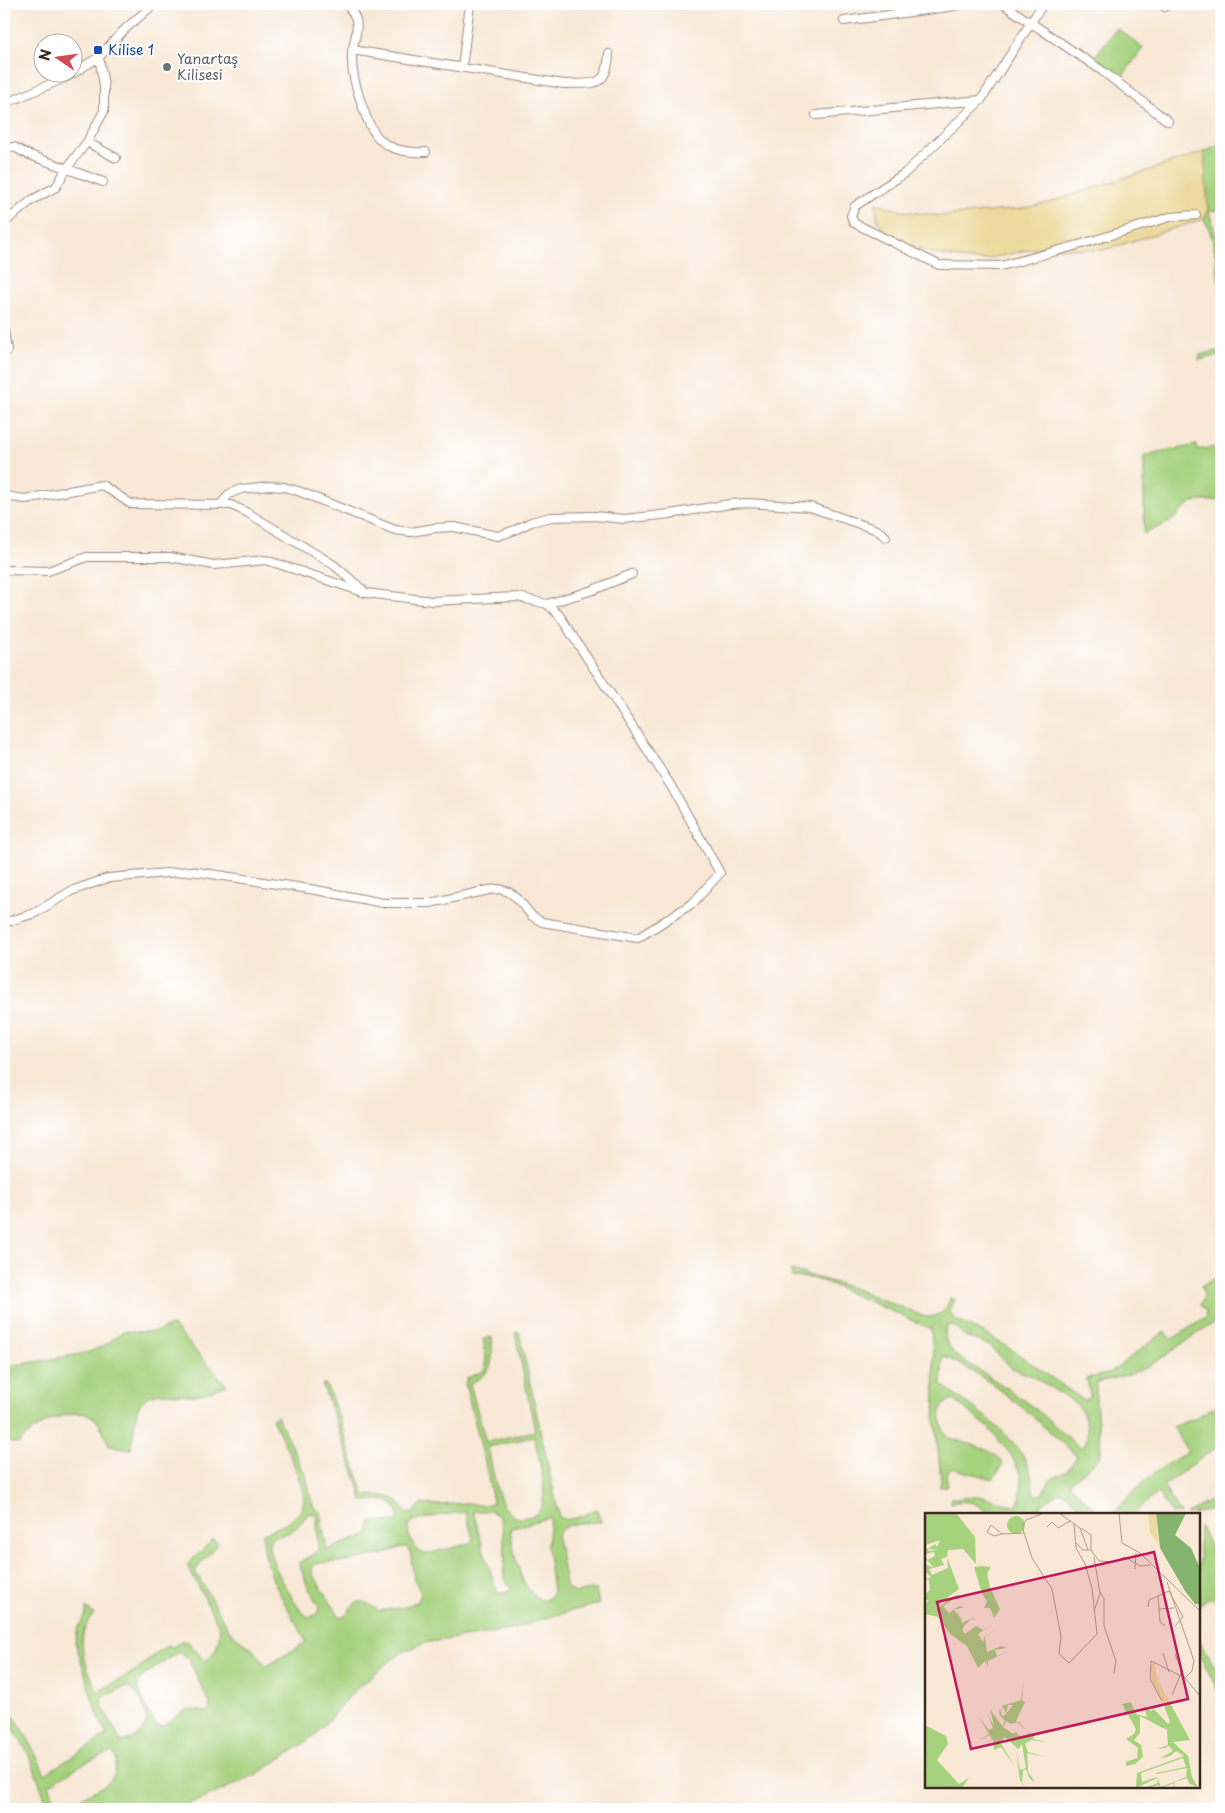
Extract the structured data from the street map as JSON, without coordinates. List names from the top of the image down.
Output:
{
  "places": {
    "transit": ["Kilise 1"],
    "other": ["Yanartaş Kilisesi"]
  },
  "north": "left"
}
